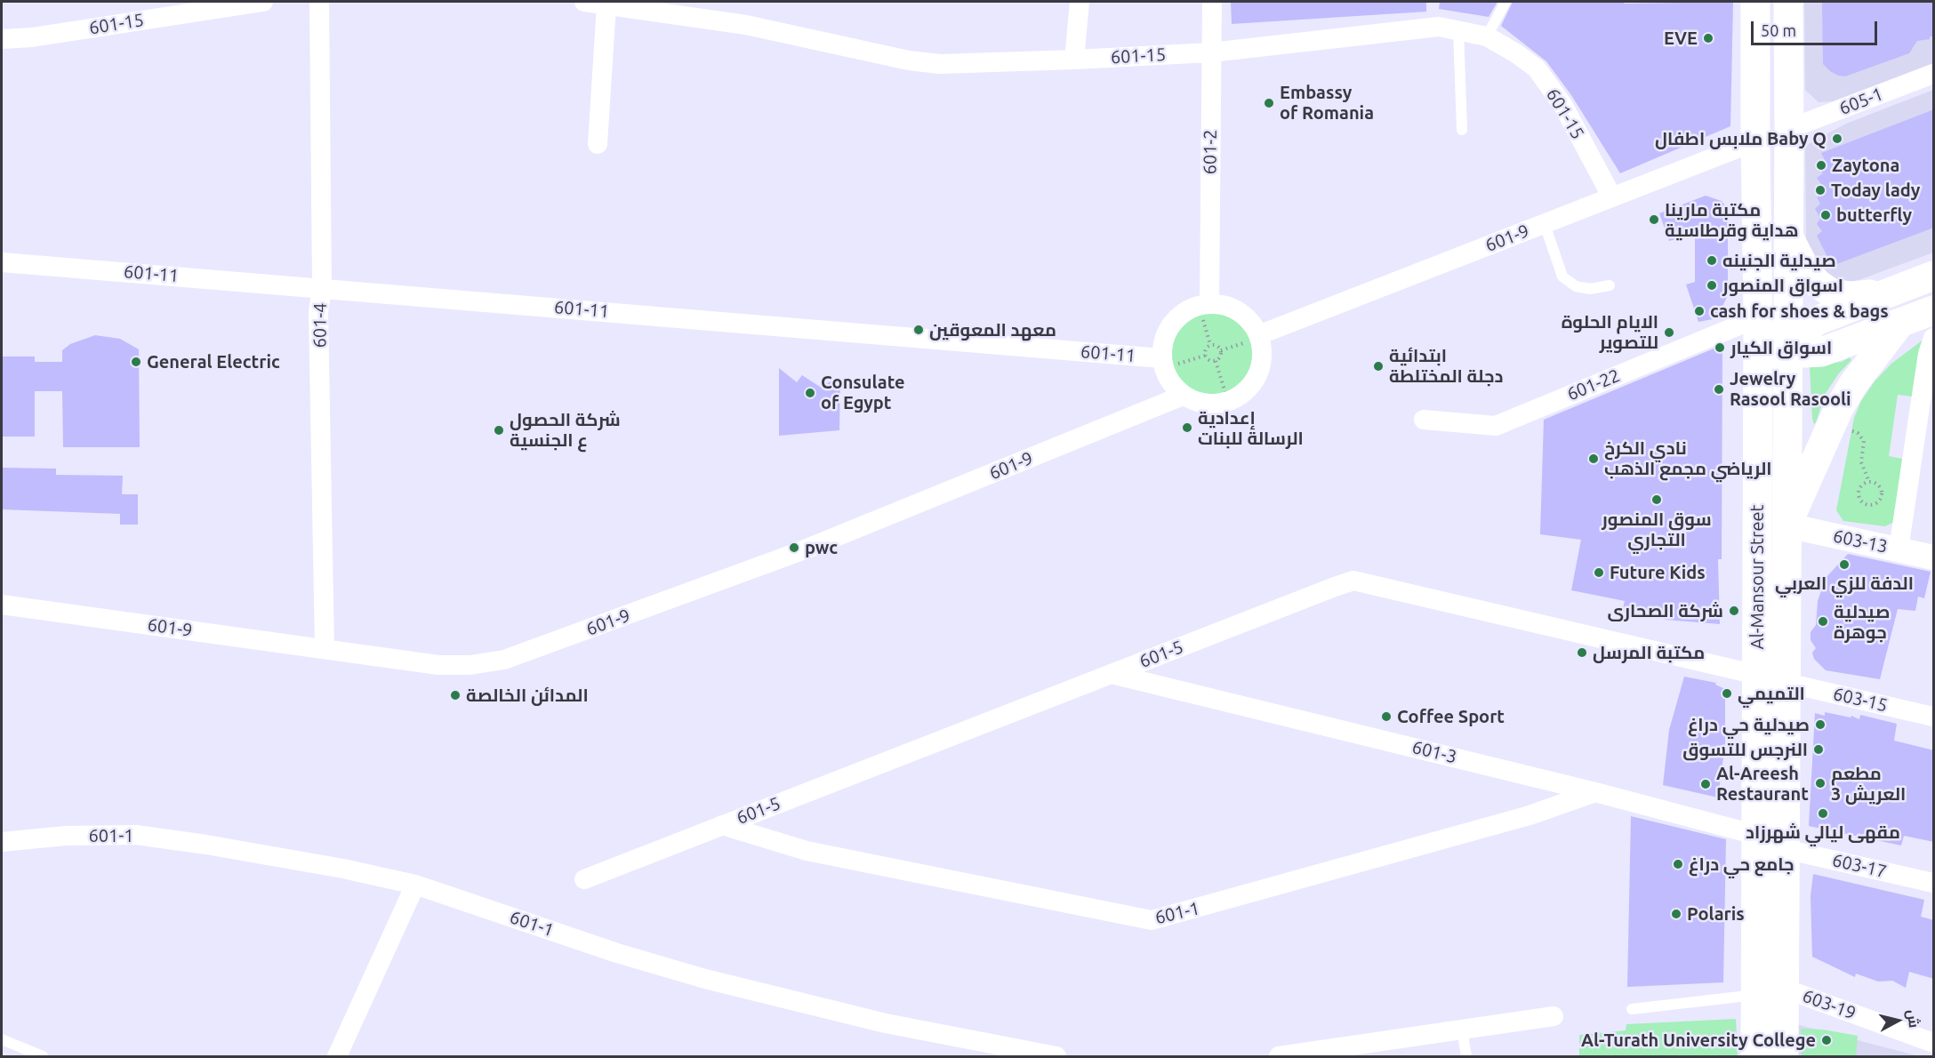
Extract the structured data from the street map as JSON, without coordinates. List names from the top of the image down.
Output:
{
  "streets": {
    "main road": ["Al-Mansour Street"],
    "street": [
      "601-15",
      "605-1",
      "601-2",
      "601-9",
      "601-11",
      "601-4",
      "601-22",
      "603-13",
      "601-5",
      "603-15",
      "601-3",
      "601-1",
      "603-17",
      "603-19"
    ]
  },
  "crossings": [
    ["601-15", "601-2"],
    ["601-15", "601-9"],
    ["605-1", "Al-Mansour Street"],
    ["601-9", "601-4"],
    ["601-9", "Al-Mansour Street"],
    ["601-11", "601-4"],
    ["601-22", "Al-Mansour Street"],
    ["603-13", "Al-Mansour Street"],
    ["Al-Mansour Street", "601-5"],
    ["Al-Mansour Street", "603-15"],
    ["Al-Mansour Street", "601-3"],
    ["Al-Mansour Street", "603-17"],
    ["Al-Mansour Street", "603-19"],
    ["601-5", "601-3"],
    ["601-5", "601-1"],
    ["601-3", "601-1"]
  ],
  "places": [
    "EVE",
    "Embassy of Romania",
    "ملابس اطفال Baby Q",
    "Zaytona",
    "Today lady",
    "butterfly",
    "مكتبة مارينا هداية وقرطاسية",
    "صيدلية الجنينه",
    "اسواق المنصور",
    "cash for shoes & bags",
    "معهد المعوقين",
    "الايام الحلوة للتصوير",
    "اسواق الكيار",
    "General Electric",
    "ابتدائية دجلة المختلطة",
    "Jewelry Rasool Rasooli",
    "Consulate of Egypt",
    "إعدادية الرسالة للبنات",
    "شركة الحصول ع الجنسية",
    "نادي الكرخ الرياضي مجمع الذهب",
    "سوق المنصور التجاري",
    "pwc",
    "الدفة للزي العربي",
    "Future Kids",
    "شركة الصحارى",
    "صيدلية جوهرة",
    "مكتبة المرسل",
    "التميمي",
    "المدائن الخالصة",
    "Coffee Sport",
    "صيدلية حي دراغ",
    "النرجس للتسوق",
    "مطعم العريش 3",
    "Al-Areesh Restaurant",
    "مقهى ليالي شهرزاد",
    "جامع حي دراغ",
    "Polaris",
    "Al-Turath University College"
  ],
  "scale_bar": "50 m",
  "north": "right"
}
